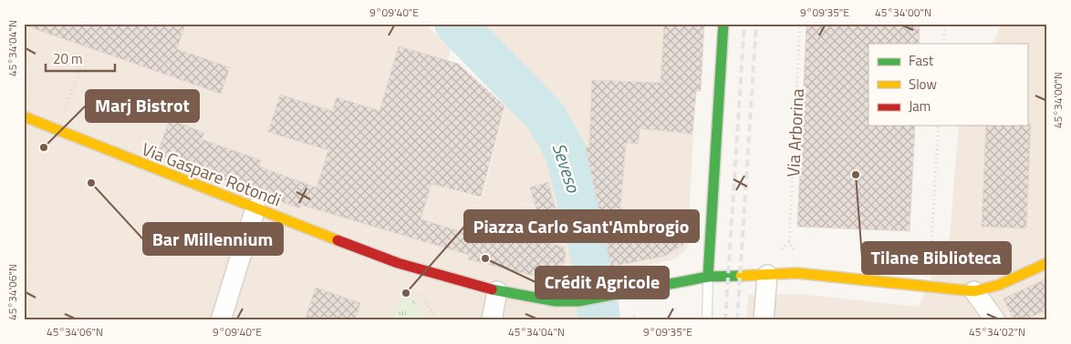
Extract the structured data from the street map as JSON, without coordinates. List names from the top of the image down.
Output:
{
  "streets": {
    "street": ["Via Gaspare Rotondi"],
    "path": ["Via Arborina"]
  },
  "water": ["Seveso"],
  "places": [
    "Marj Bistrot",
    "Tilane Biblioteca",
    "Bar Millennium",
    "Crédit Agricole",
    "Piazza Carlo Sant'Ambrogio"
  ],
  "legend": ["Fast", "Slow", "Jam"],
  "scale_bar": "20 m",
  "coordinates": [
    "9°09'40\"E",
    "9°09'35\"E",
    "45°34'00\"N",
    "45°34'04\"N",
    "45°34'06\"N",
    "45°34'02\"N"
  ]
}
